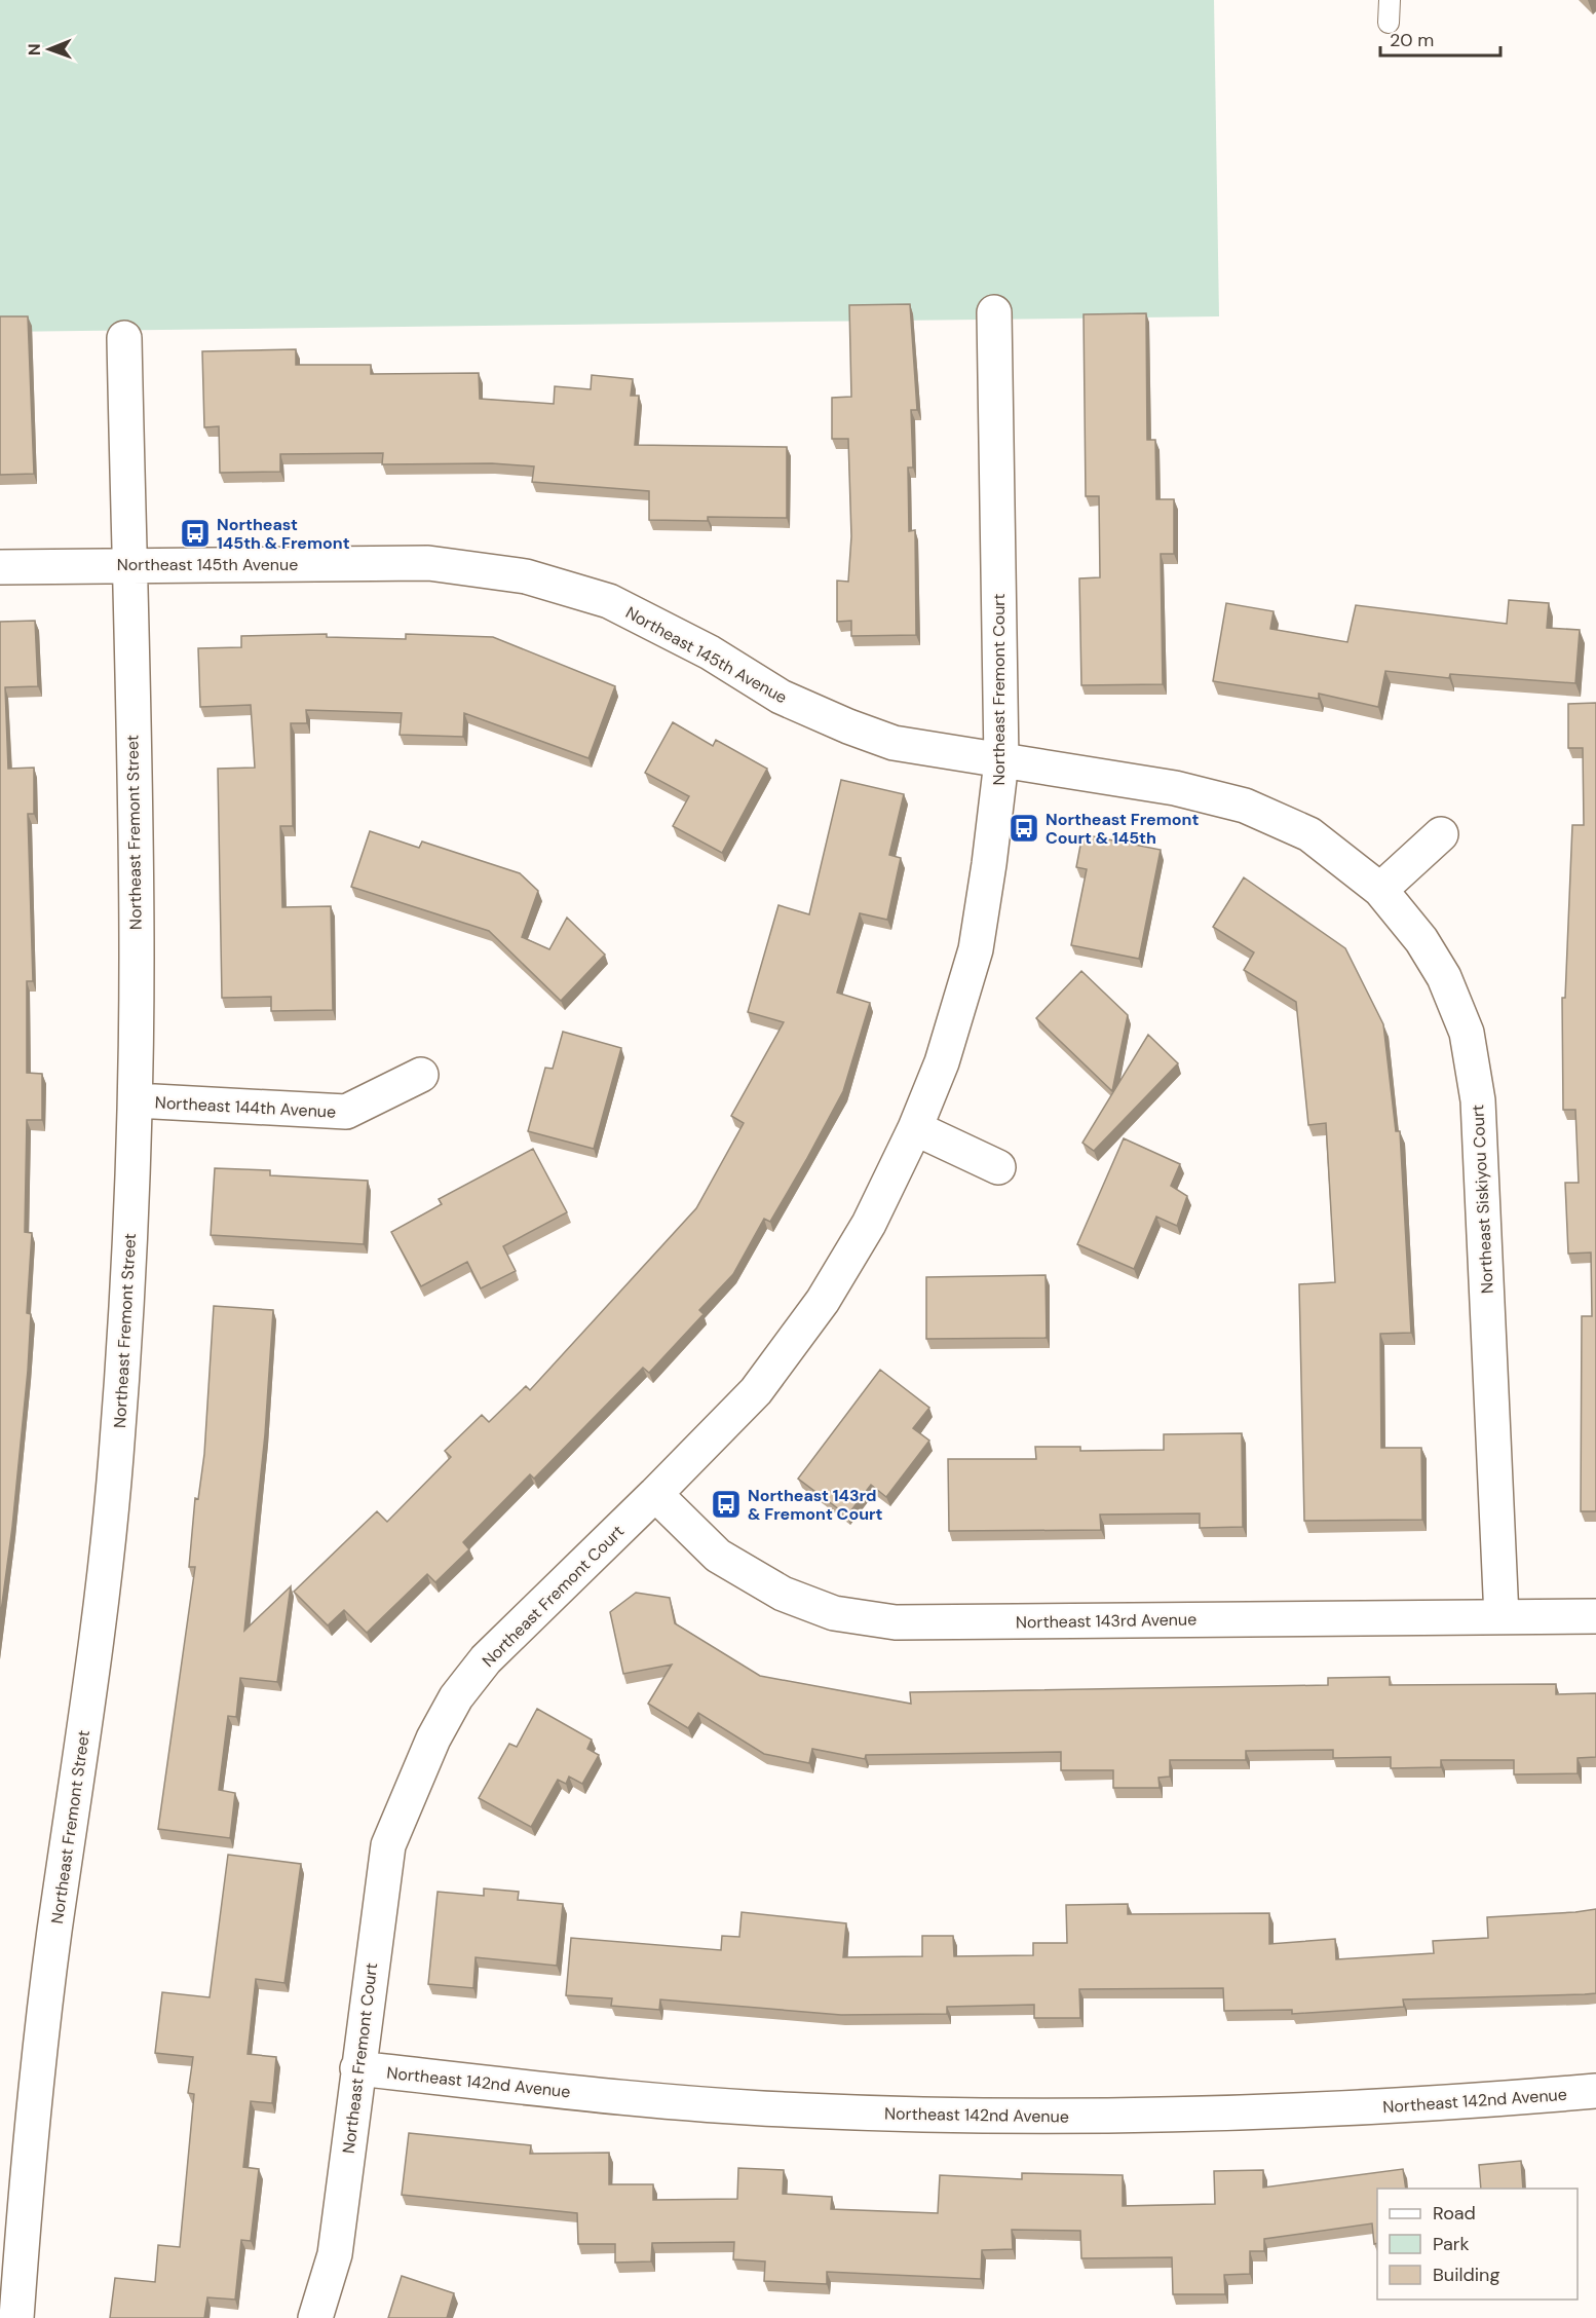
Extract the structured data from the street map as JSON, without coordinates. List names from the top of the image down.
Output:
{
  "streets": {
    "street": [
      "Northeast 145th Avenue",
      "Northeast Fremont Court",
      "Northeast Fremont Street",
      "Northeast 144th Avenue",
      "Northeast Siskiyou Court",
      "Northeast 143rd Avenue",
      "Northeast 142nd Avenue"
    ]
  },
  "crossings": [
    ["Northeast 145th Avenue", "Northeast Fremont Court"],
    ["Northeast 145th Avenue", "Northeast Fremont Street"],
    ["Northeast 145th Avenue", "Northeast Siskiyou Court"],
    ["Northeast Fremont Court", "Northeast 143rd Avenue"],
    ["Northeast Fremont Court", "Northeast 142nd Avenue"],
    ["Northeast Fremont Street", "Northeast 144th Avenue"],
    ["Northeast Siskiyou Court", "Northeast 143rd Avenue"]
  ],
  "places": {
    "bus stop": ["Northeast 145th & Fremont", "Northeast Fremont Court & 145th", "Northeast 143rd & Fremont Court"]
  },
  "legend": ["Road", "Park", "Building"],
  "scale_bar": "20 m",
  "north": "left"
}
